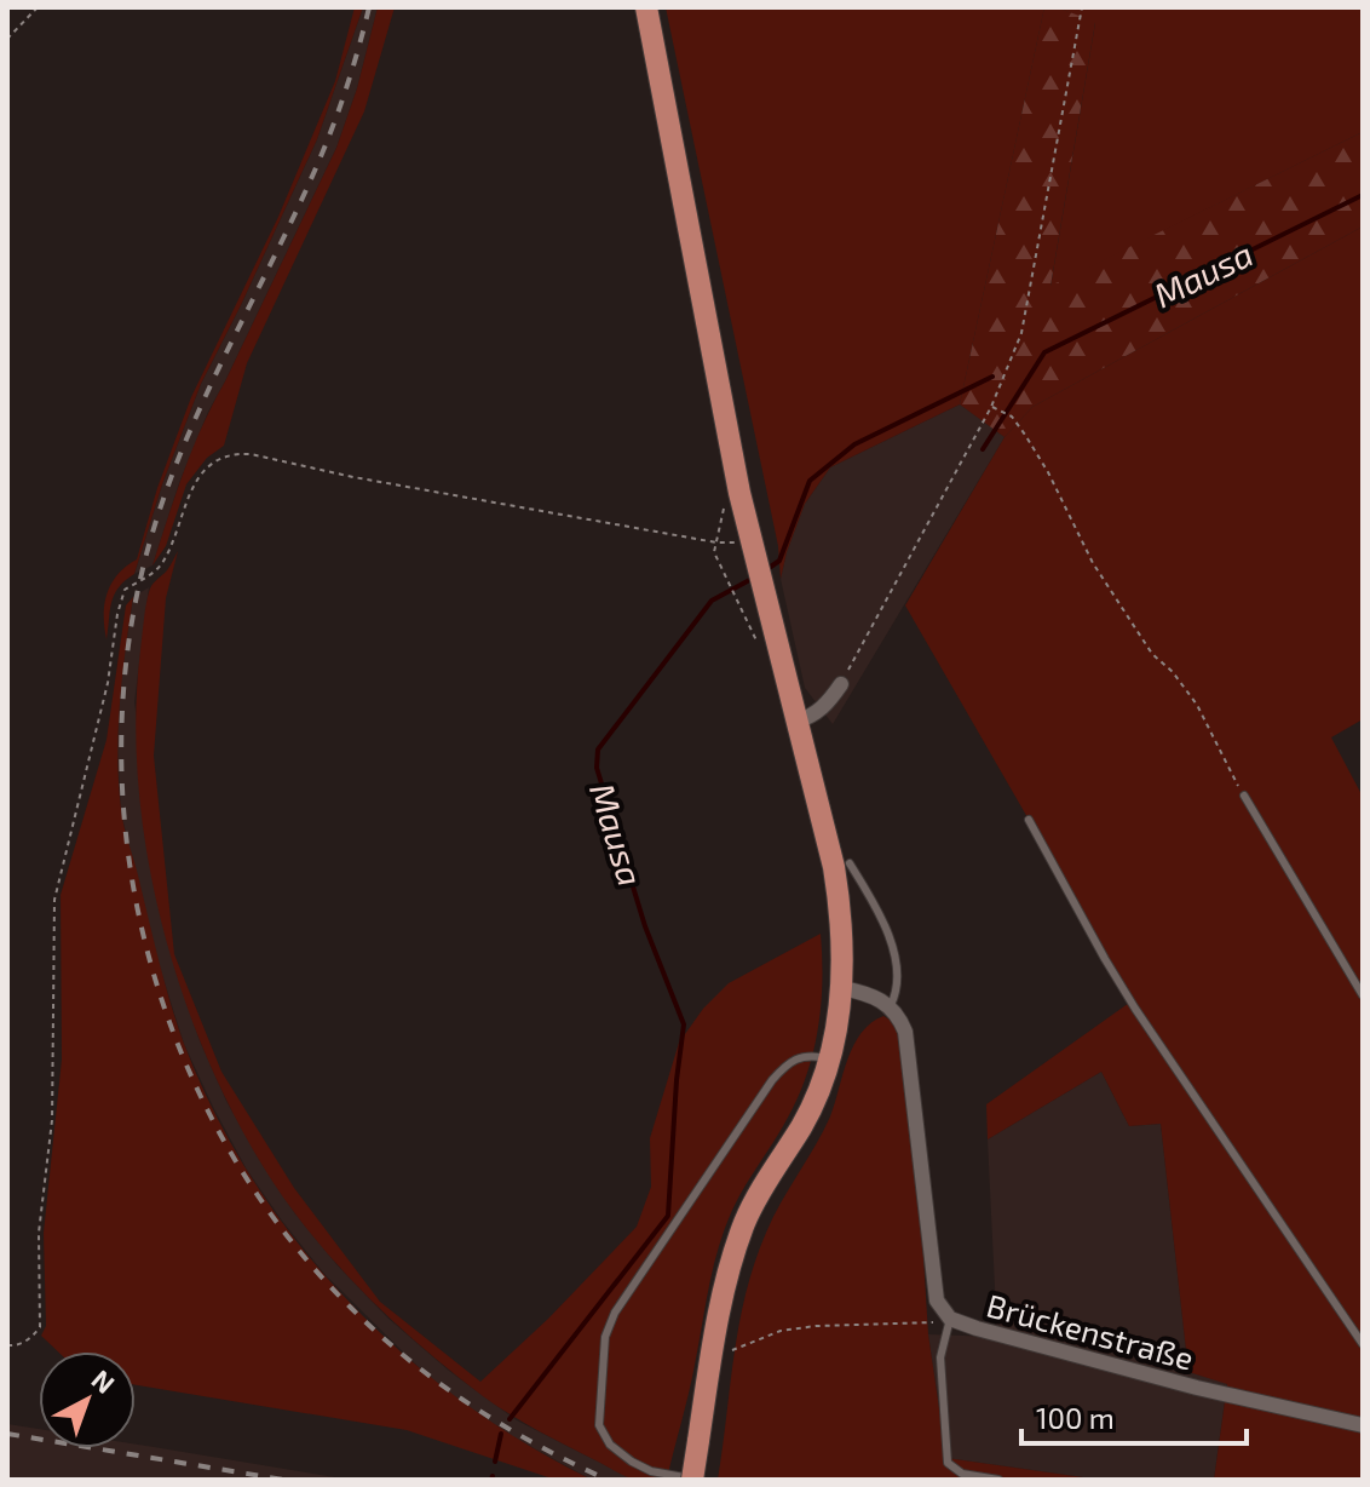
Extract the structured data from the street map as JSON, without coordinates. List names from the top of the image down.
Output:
{
  "streets": {
    "street": ["Brückenstraße"]
  },
  "water": ["Mausa"],
  "scale_bar": "100 m",
  "north": "top right"
}
